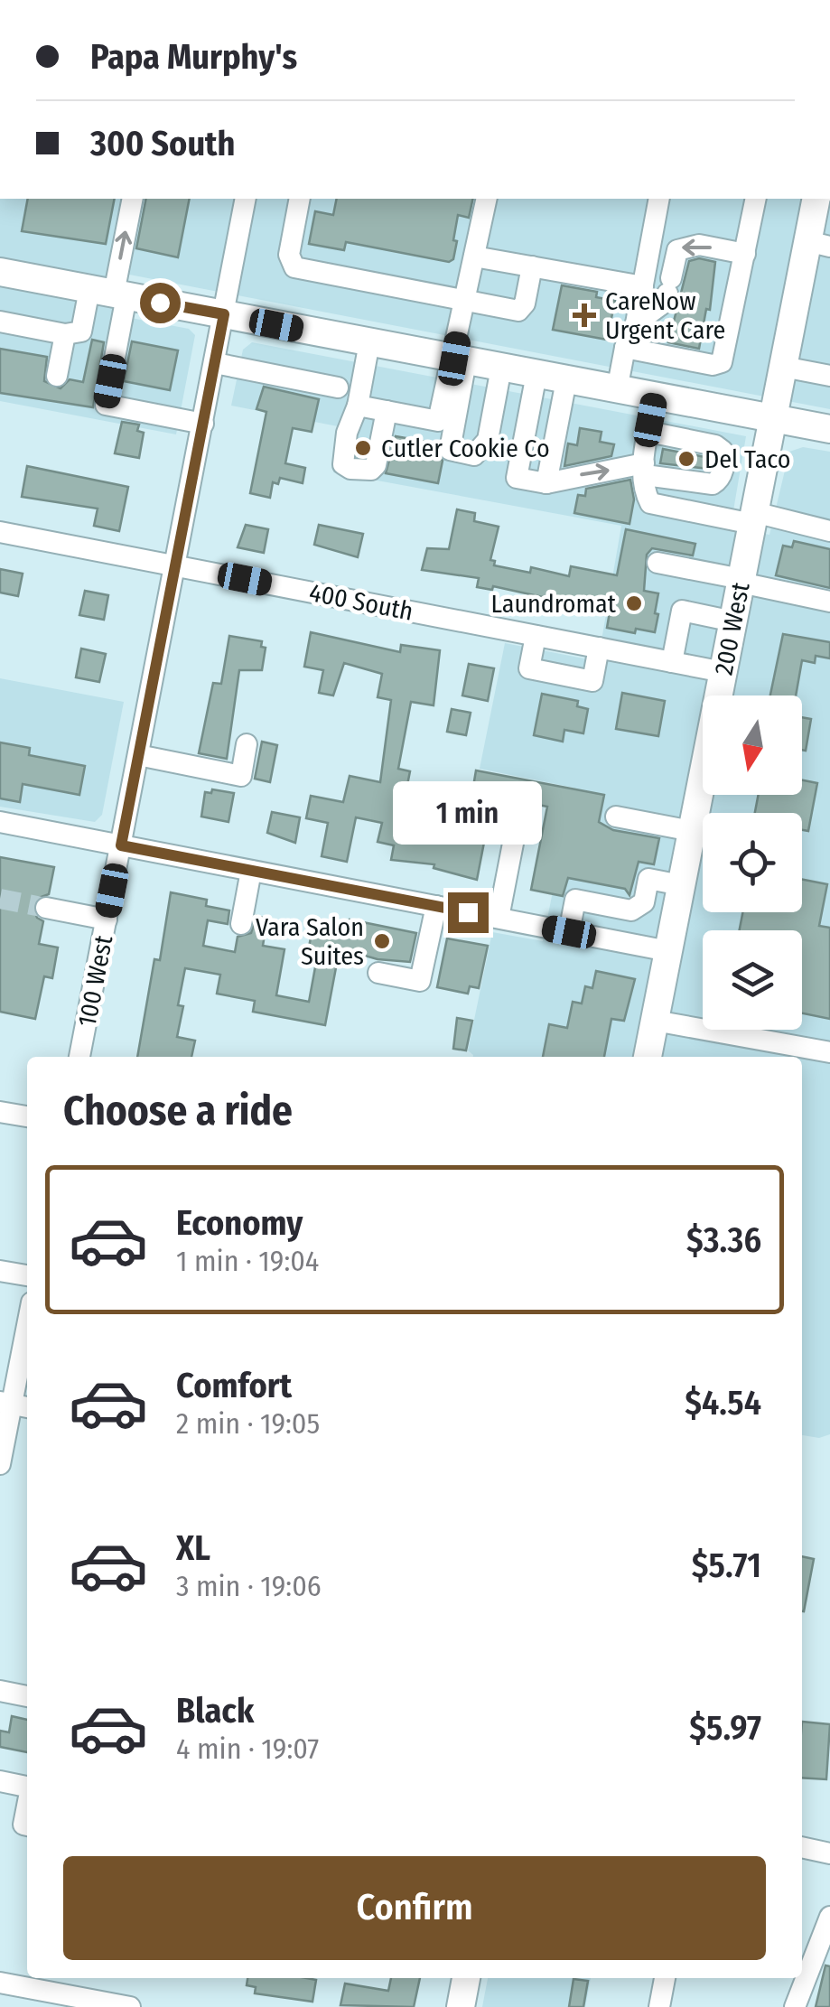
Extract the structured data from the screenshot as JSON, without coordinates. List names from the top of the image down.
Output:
{
  "streets": {
    "main road": ["200 West"],
    "street": ["400 South", "100 West"]
  },
  "crossings": [
    ["400 South", "200 West"],
    ["400 South", "100 West"]
  ],
  "places": {
    "health": ["CareNow Urgent Care"],
    "other": [
      "Cutler Cookie Co",
      "Del Taco",
      "Laundromat",
      "Vara Salon Suites"
    ]
  },
  "north": "bottom",
  "page": {
    "banner": ["Papa Murphy's", "300 South"],
    "bubble": "1 min",
    "heading": "Choose a ride",
    "list": [
      {
        "name": "Economy",
        "note": "1 min · 19:04",
        "value": "$3.36"
      },
      {
        "name": "Comfort",
        "note": "2 min · 19:05",
        "value": "$4.54"
      },
      {
        "name": "XL",
        "note": "3 min · 19:06",
        "value": "$5.71"
      },
      {
        "name": "Black",
        "note": "4 min · 19:07",
        "value": "$5.97"
      }
    ],
    "buttons": "Confirm"
  }
}
